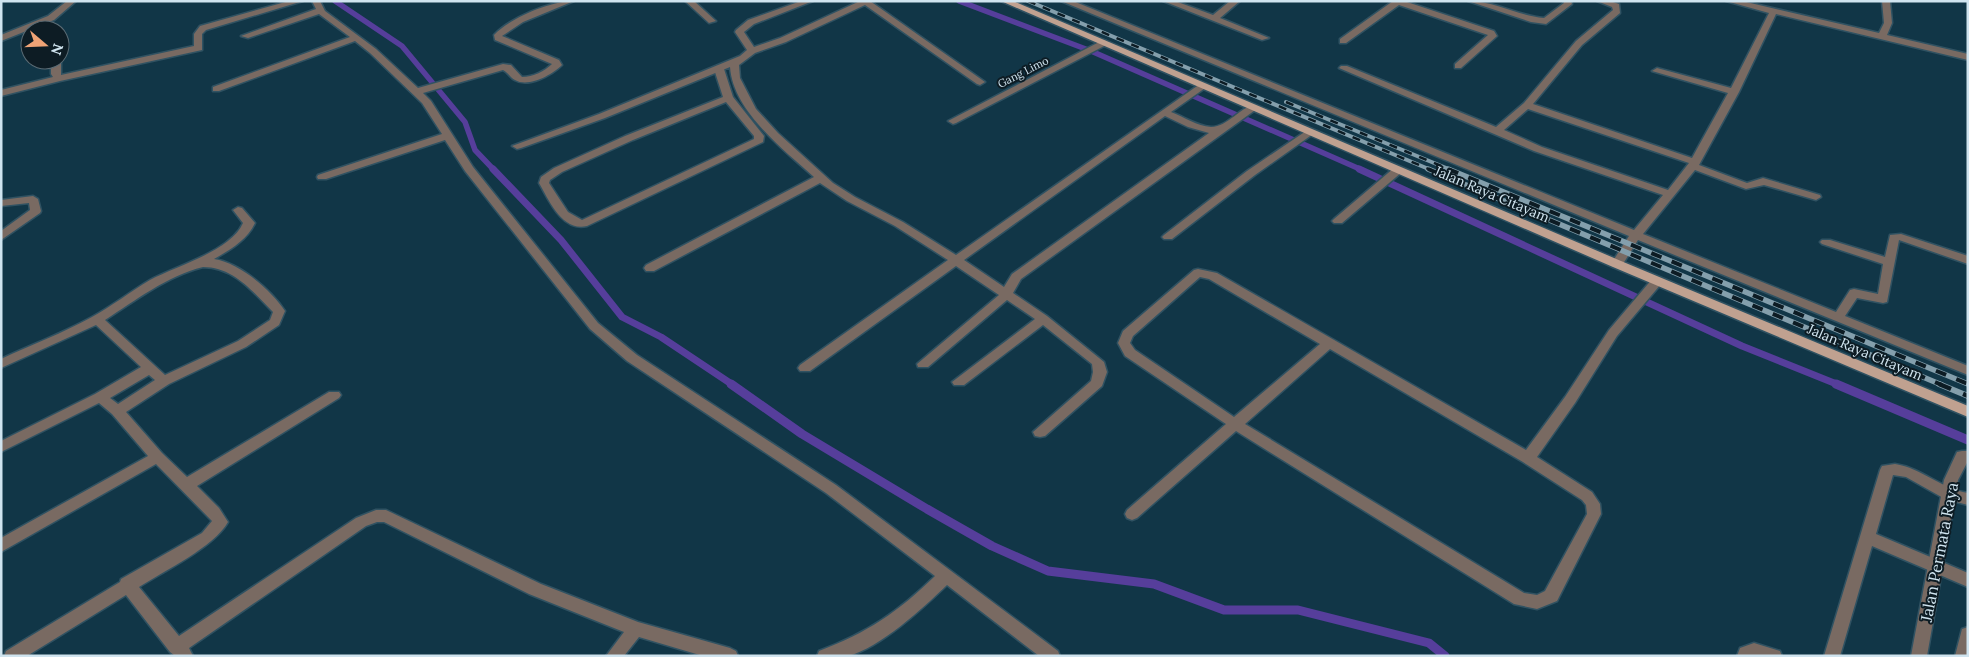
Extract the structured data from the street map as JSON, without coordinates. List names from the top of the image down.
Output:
{
  "streets": {
    "main road": ["Jalan Raya Citayam"],
    "street": ["Gang Limo", "Jalan Permata Raya"]
  },
  "crossings": [
    ["Gang Limo", "Jalan Raya Citayam"]
  ],
  "north": "right"
}
